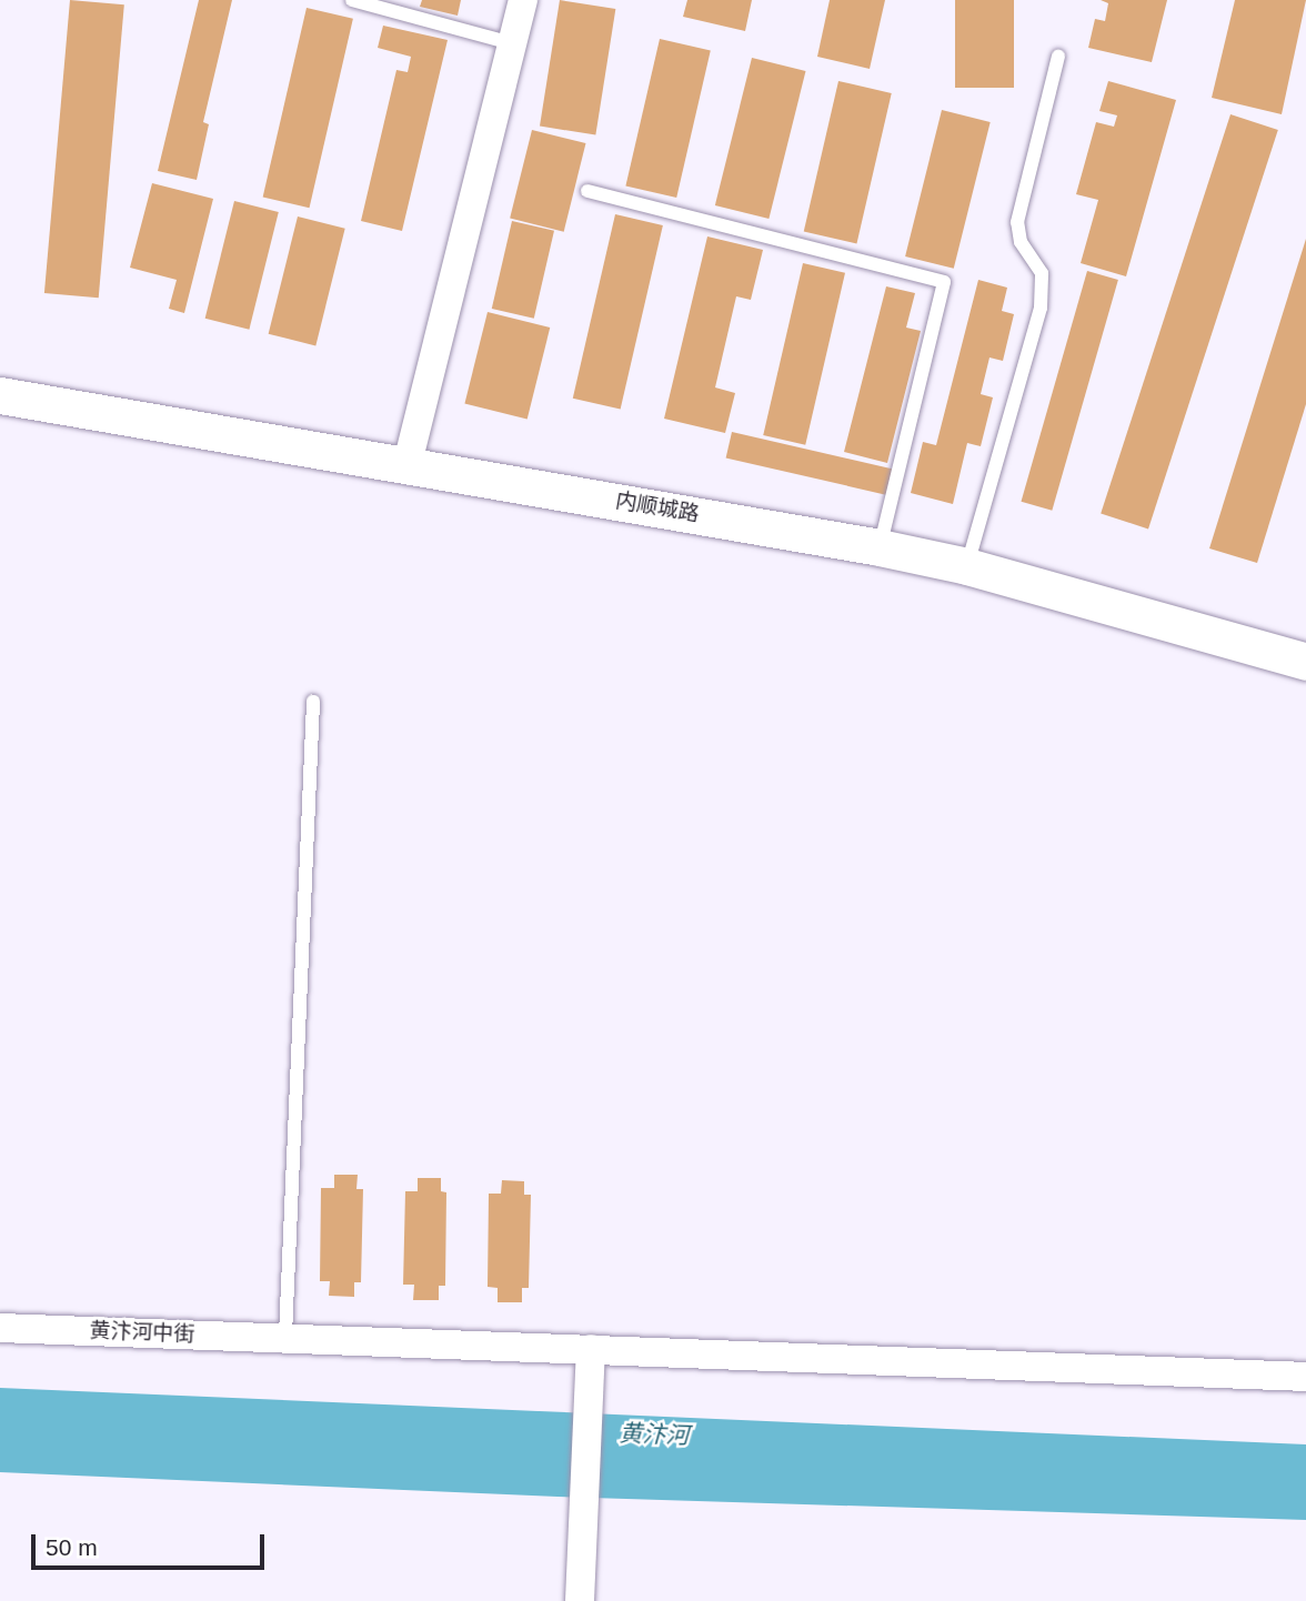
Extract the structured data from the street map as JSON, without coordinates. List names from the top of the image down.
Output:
{
  "streets": {
    "street": ["内顺城路", "黄汴河中街"]
  },
  "water": ["黄汴河"],
  "scale_bar": "50 m"
}
